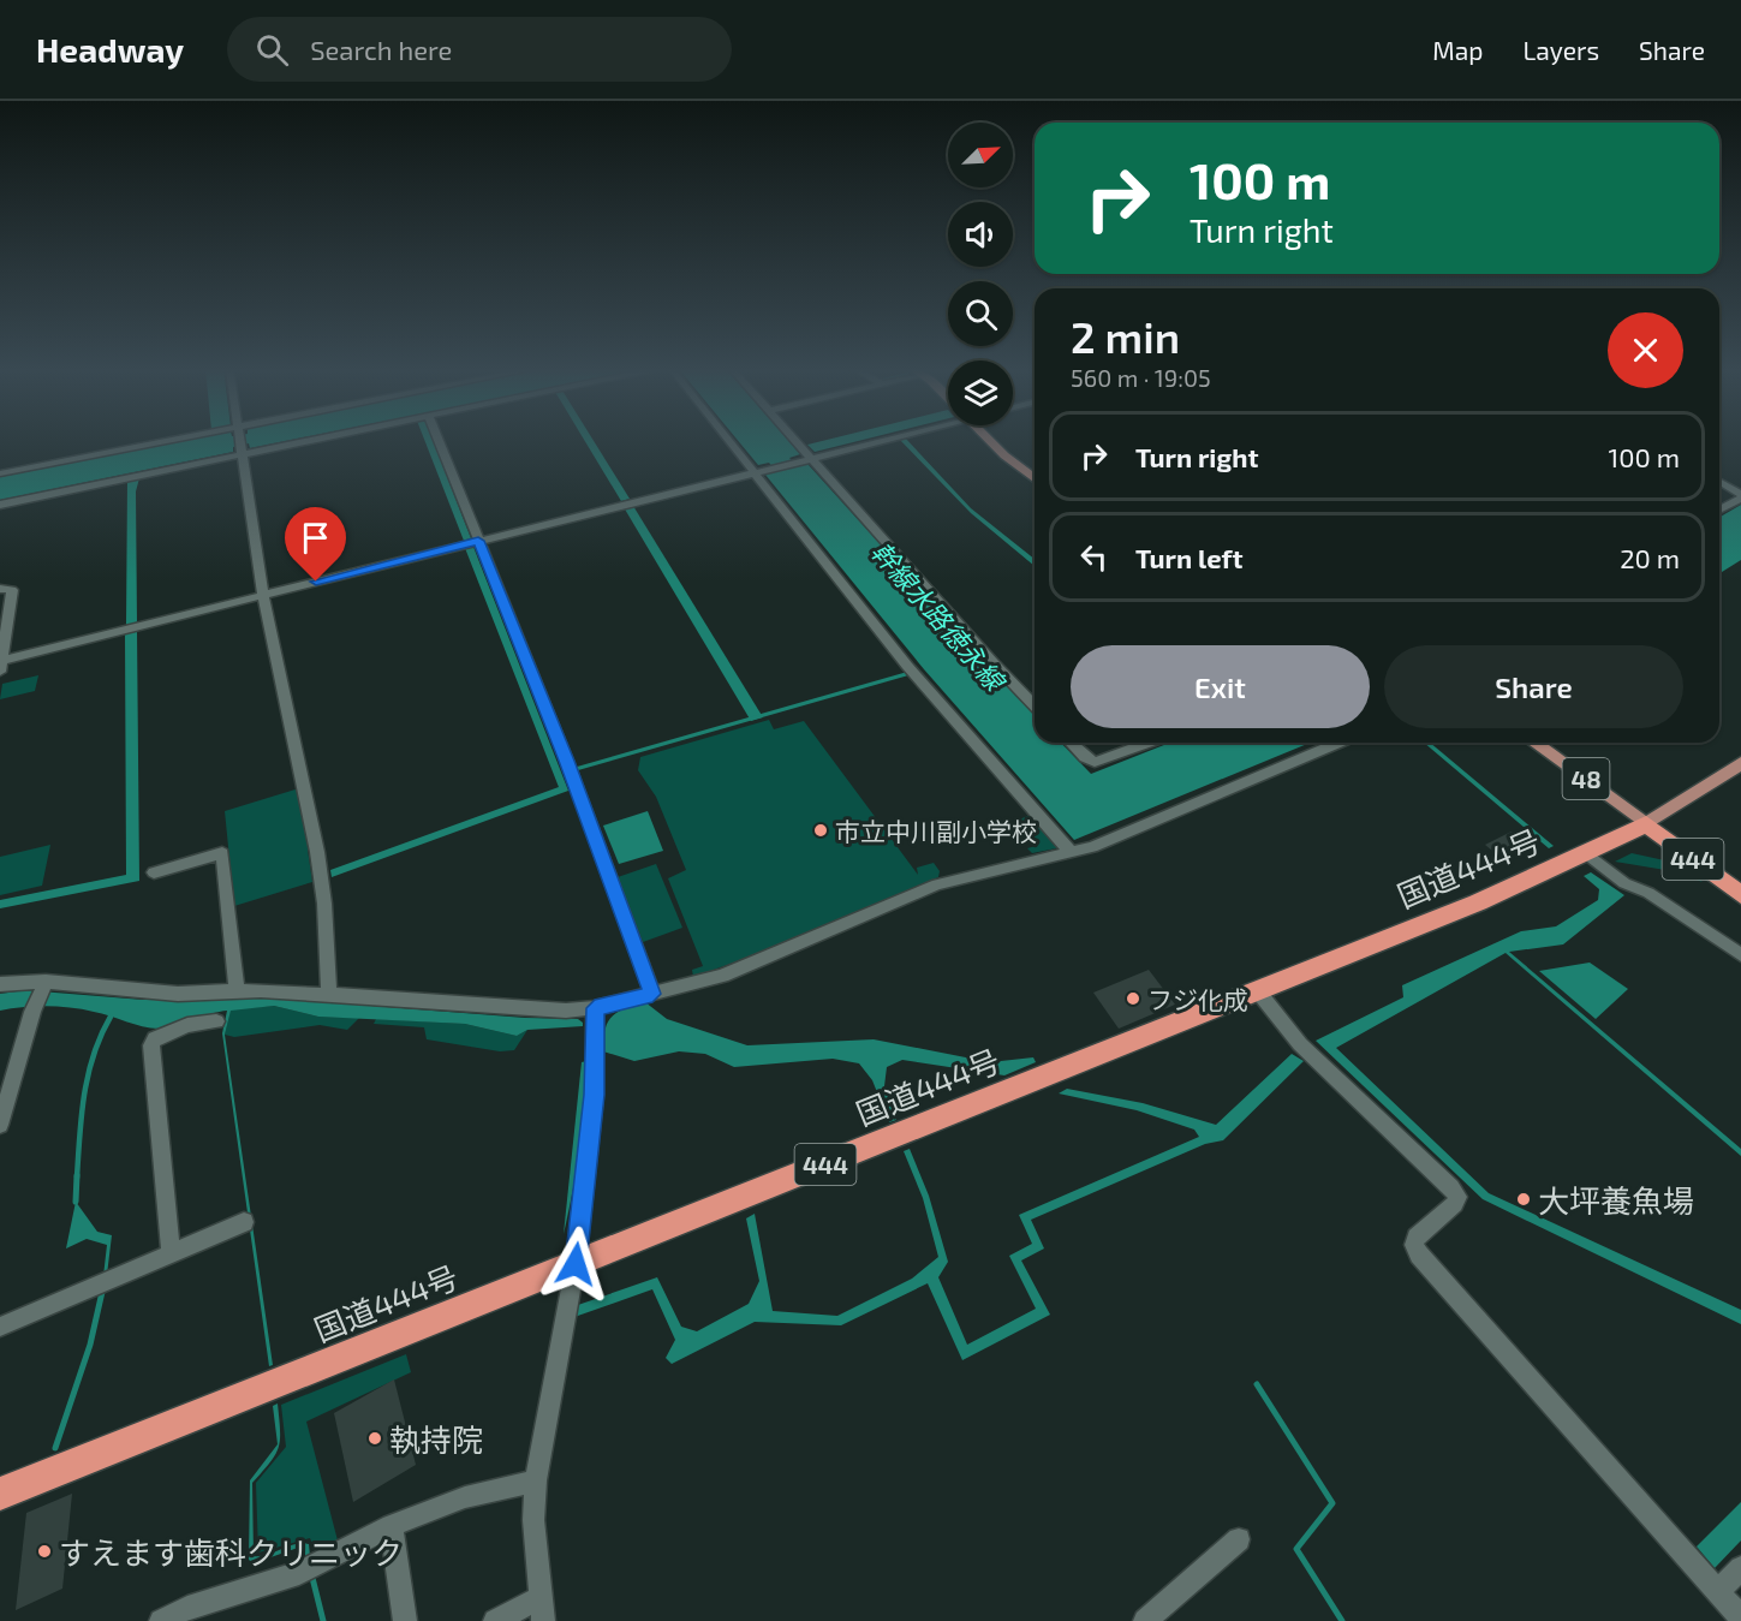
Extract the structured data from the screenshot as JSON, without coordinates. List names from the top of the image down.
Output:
{
  "streets": {
    "highway": ["444", "国道444号"],
    "main road": ["48"]
  },
  "crossings": [
    ["48", "444"],
    ["48", "国道444号"],
    ["444", "国道444号"]
  ],
  "water": ["幹線水路徳永線"],
  "places": [
    "市立中川副小学校",
    "フジ化成",
    "大坪養魚場",
    "執持院",
    "すえます歯科クリニック"
  ],
  "north": "top right",
  "page": {
    "header": "Headway",
    "search": "Search here",
    "nav": ["Map", "Layers", "Share"],
    "turn": ["100 m", "Turn right"],
    "heading": ["2 min", "560 m · 19:05"],
    "list": [
      {
        "name": "Turn right",
        "value": "100 m"
      },
      {
        "name": "Turn left",
        "value": "20 m"
      }
    ],
    "buttons": ["Exit", "Share"]
  }
}
